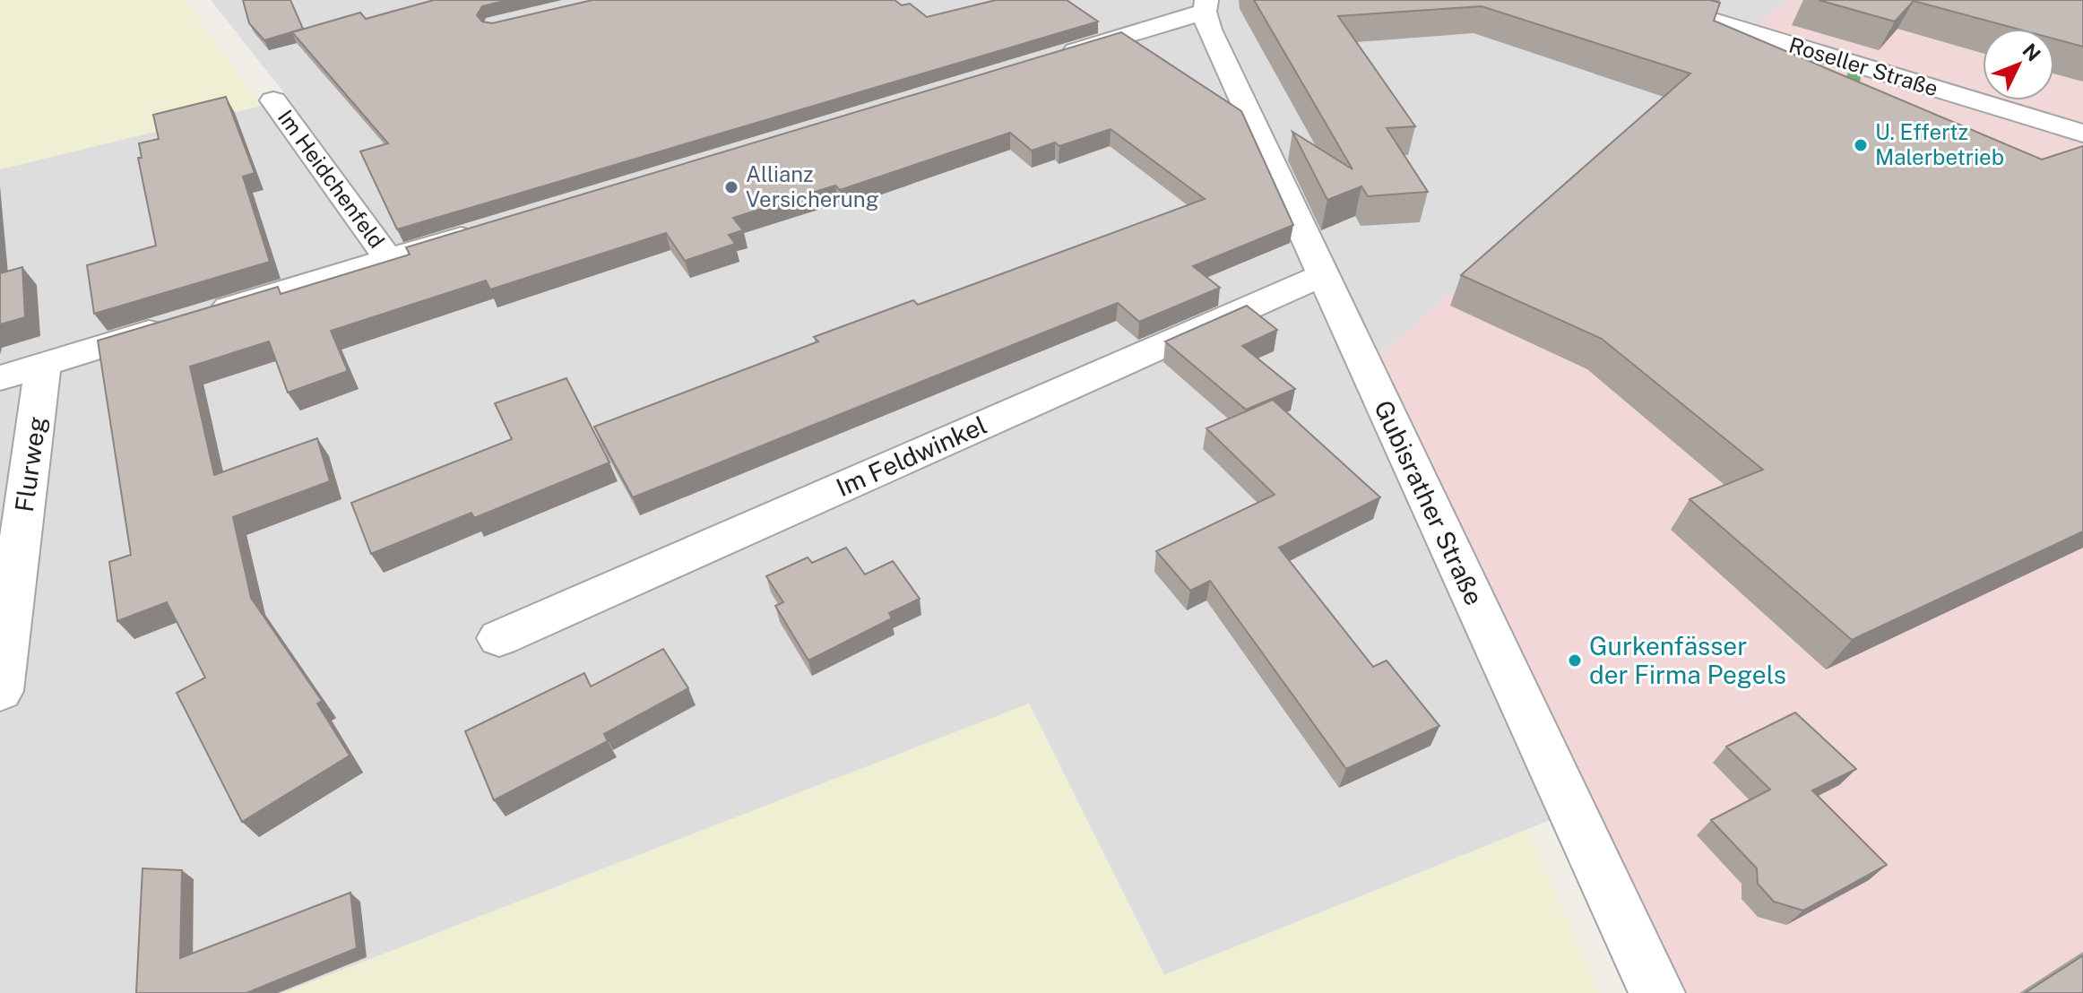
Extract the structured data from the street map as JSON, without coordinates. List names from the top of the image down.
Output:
{
  "streets": {
    "street": [
      "Roseller Straße",
      "Im Heidchenfeld",
      "Im Feldwinkel",
      "Flurweg",
      "Gubisrather Straße"
    ]
  },
  "crossings": [
    ["Im Feldwinkel", "Gubisrather Straße"]
  ],
  "places": ["U. Effertz Malerbetrieb", "Allianz Versicherung", "Gurkenfässer der Firma Pegels"],
  "north": "top right"
}
